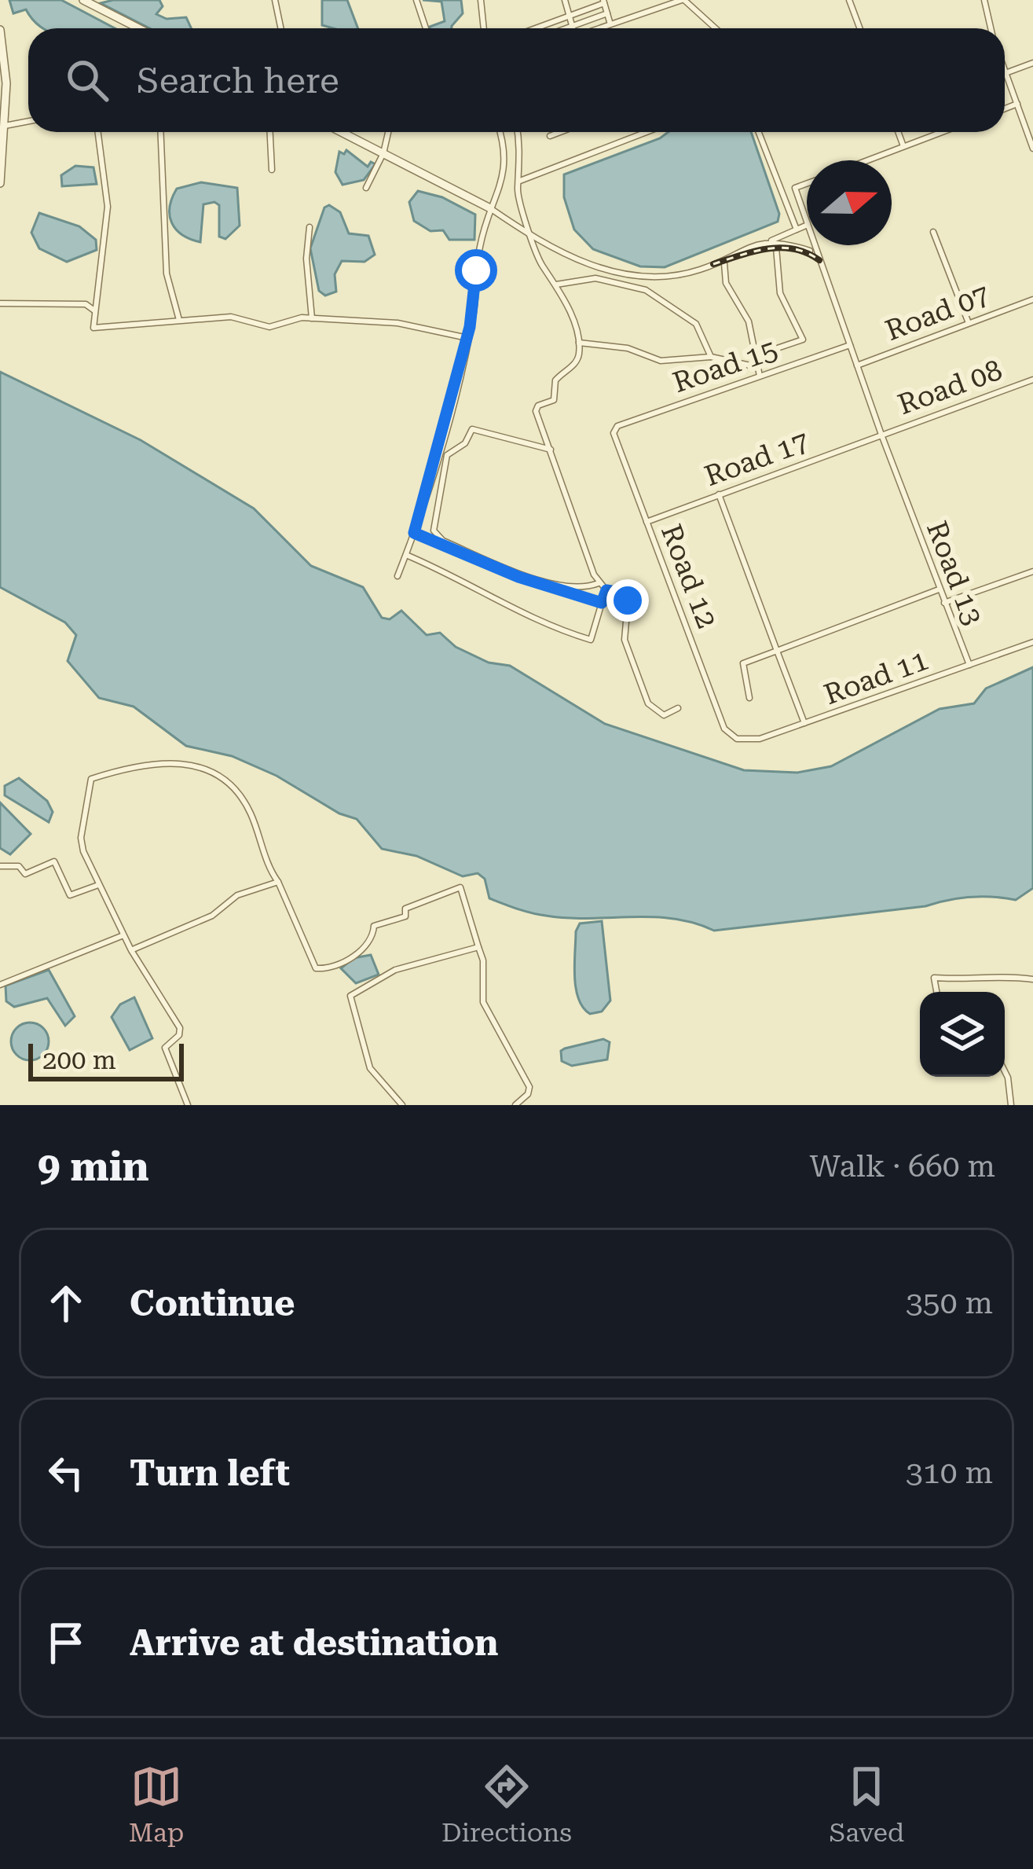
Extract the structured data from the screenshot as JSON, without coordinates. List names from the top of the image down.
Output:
{
  "streets": {
    "street": [
      "Road 07",
      "Road 15",
      "Road 08",
      "Road 17",
      "Road 13",
      "Road 12",
      "Road 11"
    ]
  },
  "crossings": [
    ["Road 07", "Road 13"],
    ["Road 15", "Road 13"],
    ["Road 15", "Road 12"],
    ["Road 08", "Road 17"],
    ["Road 08", "Road 13"],
    ["Road 17", "Road 13"],
    ["Road 17", "Road 12"],
    ["Road 13", "Road 11"],
    ["Road 12", "Road 11"]
  ],
  "scale_bar": "200 m",
  "north": "right",
  "page": {
    "search": "Search here",
    "scale": "200 m",
    "heading": ["9 min", "Walk · 660 m"],
    "list": [
      ["Continue", "350 m"],
      ["Turn left", "310 m"],
      "Arrive at destination"
    ],
    "nav": ["Map", "Directions", "Saved"]
  }
}
